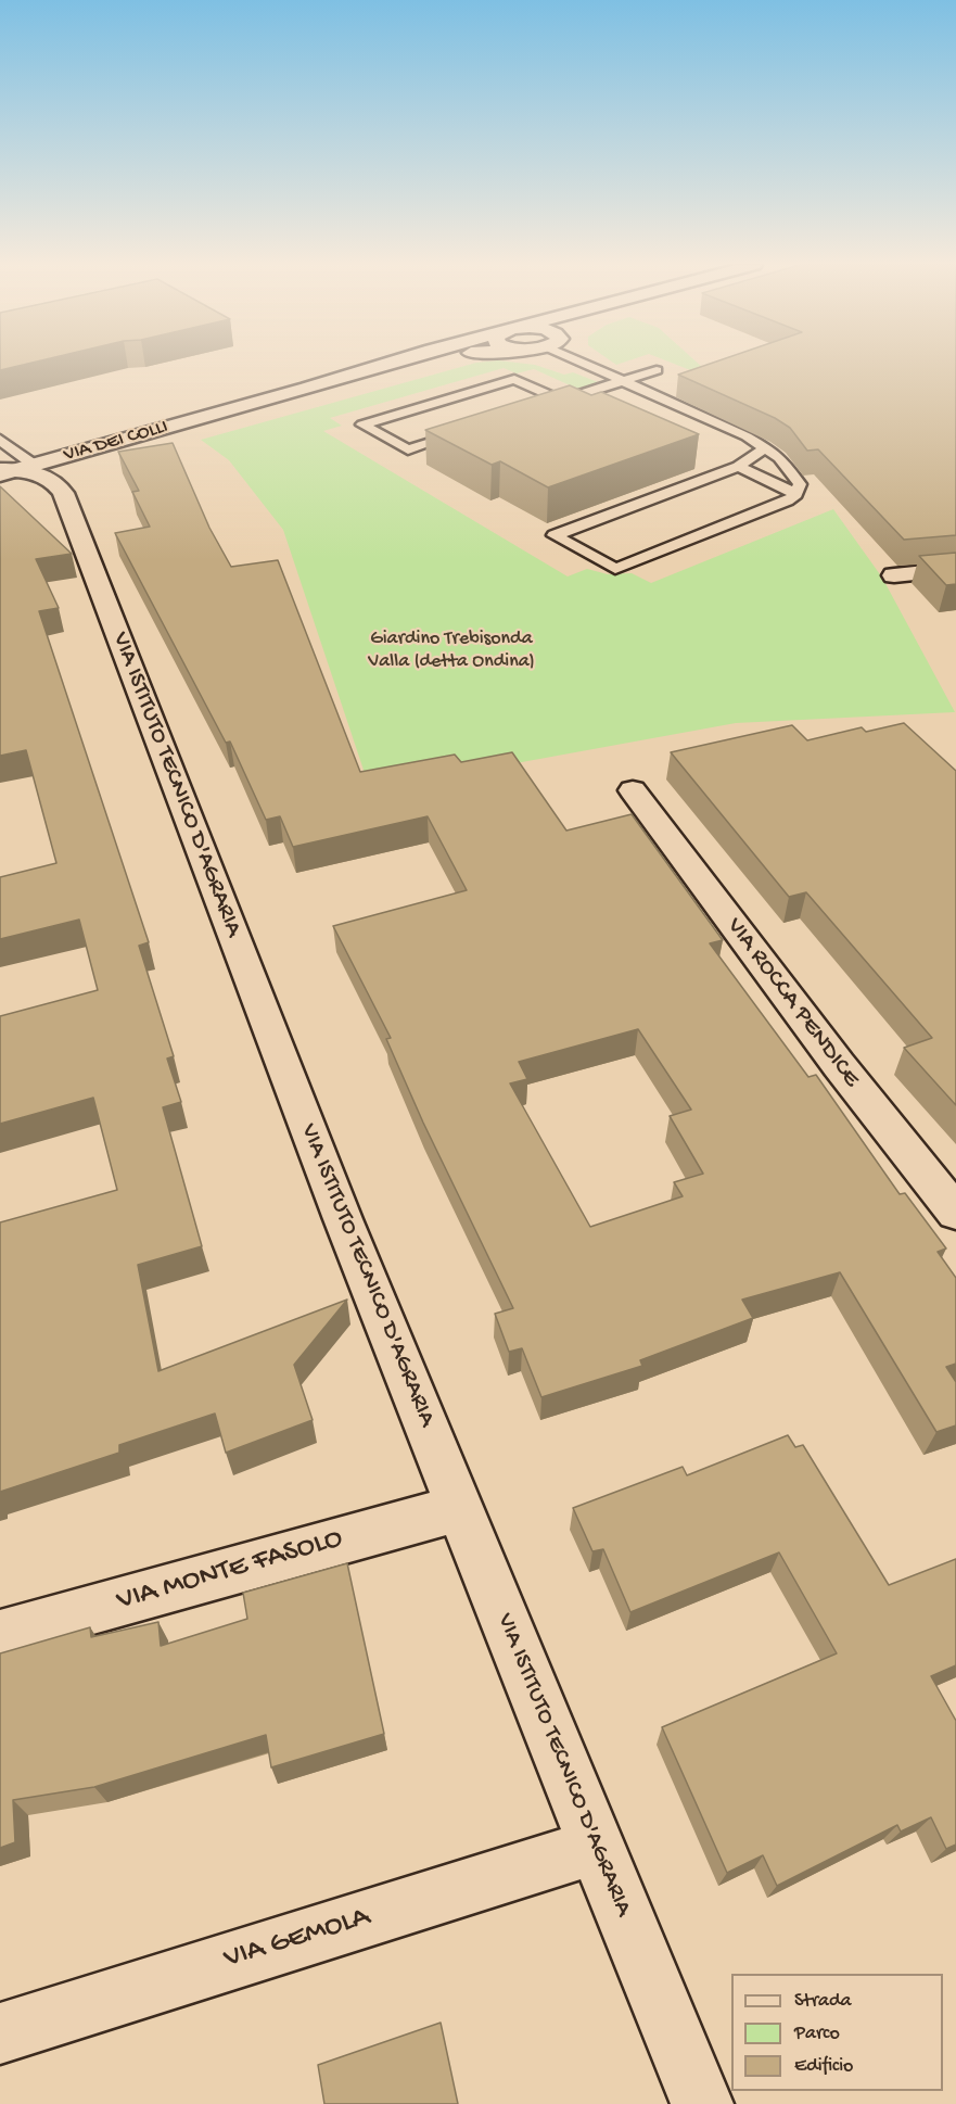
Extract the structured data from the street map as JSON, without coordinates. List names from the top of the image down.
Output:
{
  "streets": {
    "street": [
      "VIA DEI COLLI",
      "VIA ISTITUTO TECNICO D'AGRARIA",
      "VIA ROCCA PENDICE",
      "VIA MONTE FASOLO",
      "VIA GEMOLA"
    ]
  },
  "crossings": [
    ["VIA DEI COLLI", "VIA ISTITUTO TECNICO D'AGRARIA"],
    ["VIA ISTITUTO TECNICO D'AGRARIA", "VIA MONTE FASOLO"],
    ["VIA ISTITUTO TECNICO D'AGRARIA", "VIA GEMOLA"]
  ],
  "parks": ["Giardino Trebisonda Valla (detta Ondina)"],
  "legend": ["Strada", "Parco", "Edificio"]
}
